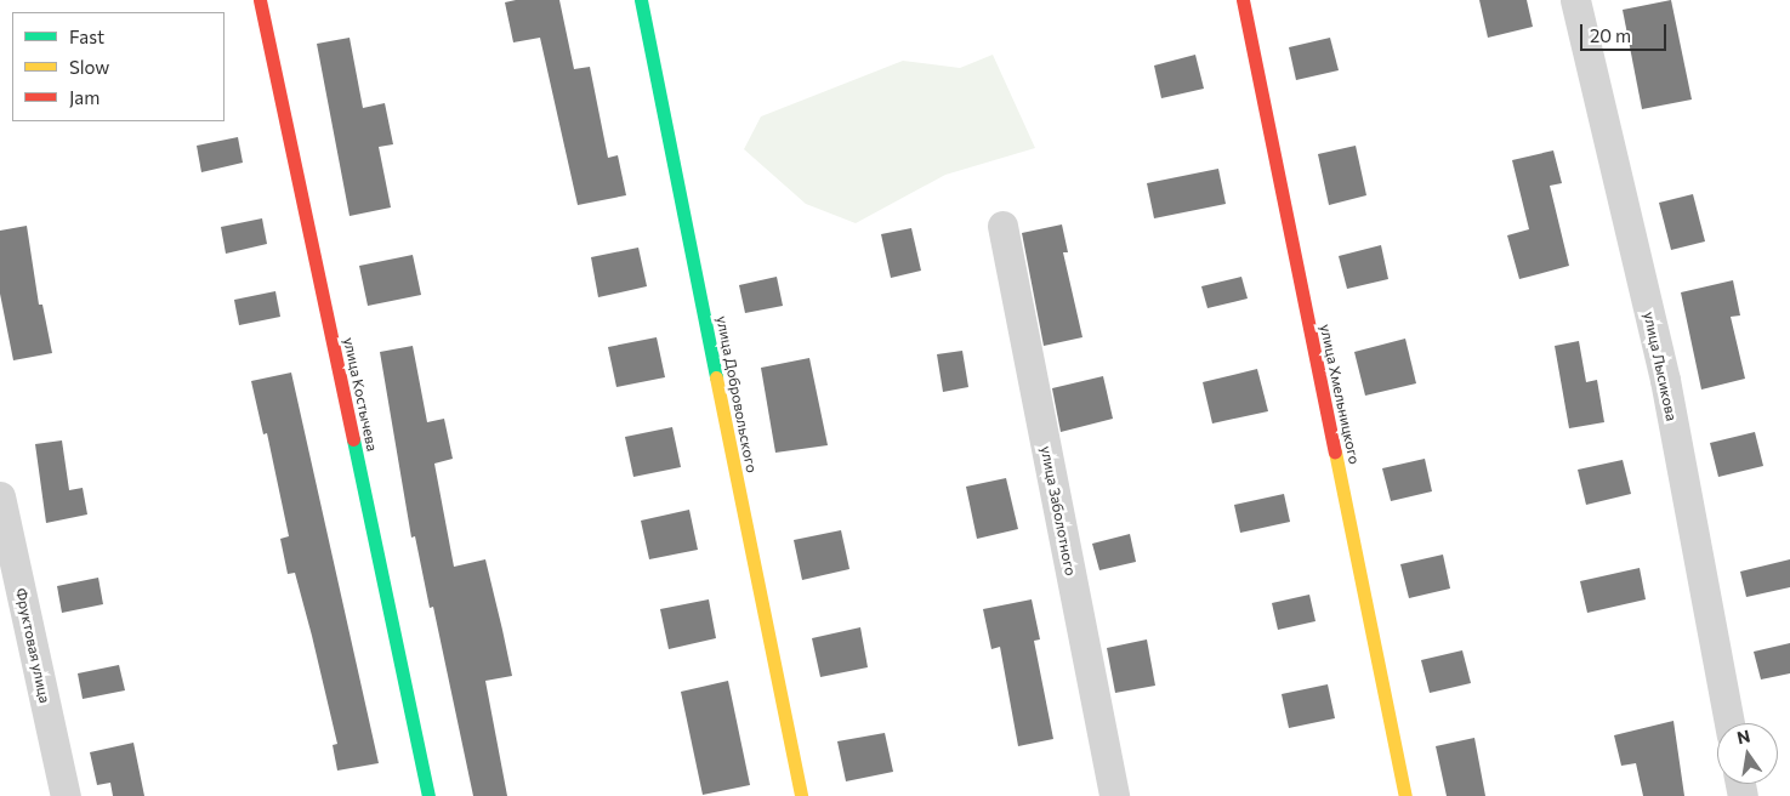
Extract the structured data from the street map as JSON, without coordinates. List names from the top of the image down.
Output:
{
  "streets": {
    "street": [
      "улица Лысикова",
      "улица Костычева",
      "улица Добровольского",
      "улица Хмельницкого",
      "улица Заболотного",
      "Фруктовая улица"
    ]
  },
  "legend": ["Fast", "Slow", "Jam"],
  "scale_bar": "20 m",
  "north": "top"
}
